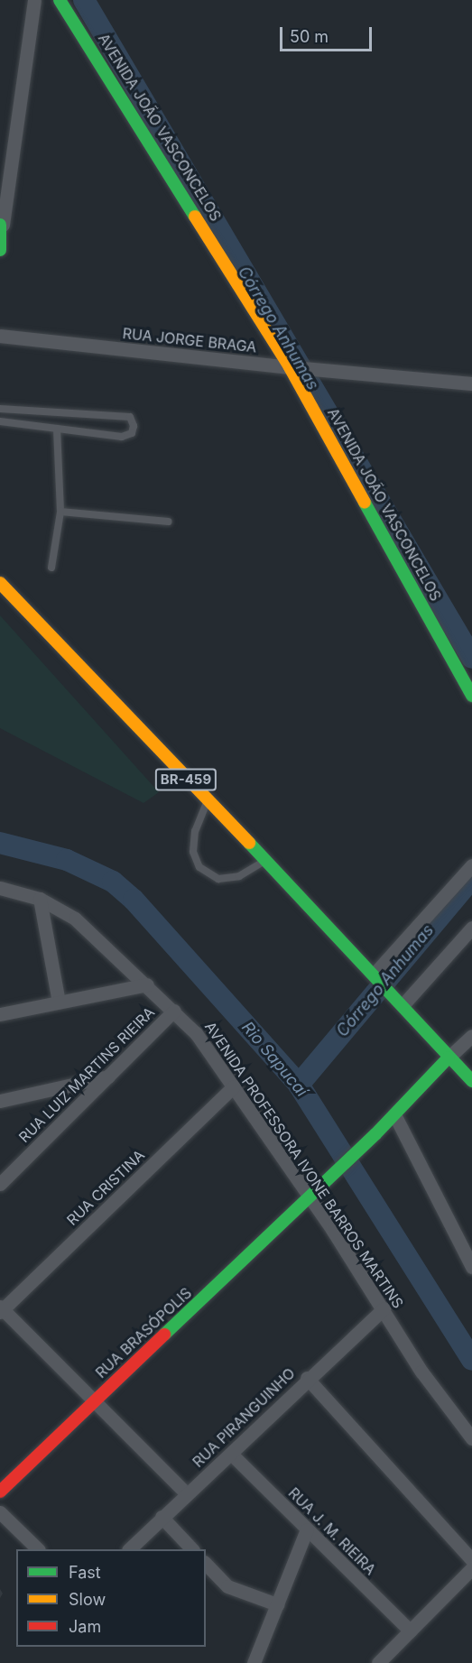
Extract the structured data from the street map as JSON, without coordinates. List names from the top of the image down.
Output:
{
  "streets": {
    "main road": ["AVENIDA JOÃO VASCONCELOS", "BR-459", "RUA BRASÓPOLIS"],
    "street": [
      "RUA JORGE BRAGA",
      "RUA LUIZ MARTINS RIEIRA",
      "AVENIDA PROFESSORA IVONE BARROS MARTINS",
      "RUA CRISTINA",
      "RUA PIRANGUINHO",
      "RUA J. M. RIEIRA"
    ]
  },
  "crossings": [
    ["AVENIDA JOÃO VASCONCELOS", "RUA JORGE BRAGA"],
    ["BR-459", "RUA BRASÓPOLIS"],
    ["RUA LUIZ MARTINS RIEIRA", "AVENIDA PROFESSORA IVONE BARROS MARTINS"],
    ["AVENIDA PROFESSORA IVONE BARROS MARTINS", "RUA CRISTINA"],
    ["AVENIDA PROFESSORA IVONE BARROS MARTINS", "RUA BRASÓPOLIS"],
    ["AVENIDA PROFESSORA IVONE BARROS MARTINS", "RUA PIRANGUINHO"],
    ["RUA PIRANGUINHO", "RUA J. M. RIEIRA"]
  ],
  "water": ["Córrego Anhumas", "Rio Sapucaí"],
  "legend": ["Fast", "Slow", "Jam"],
  "scale_bar": "50 m"
}
